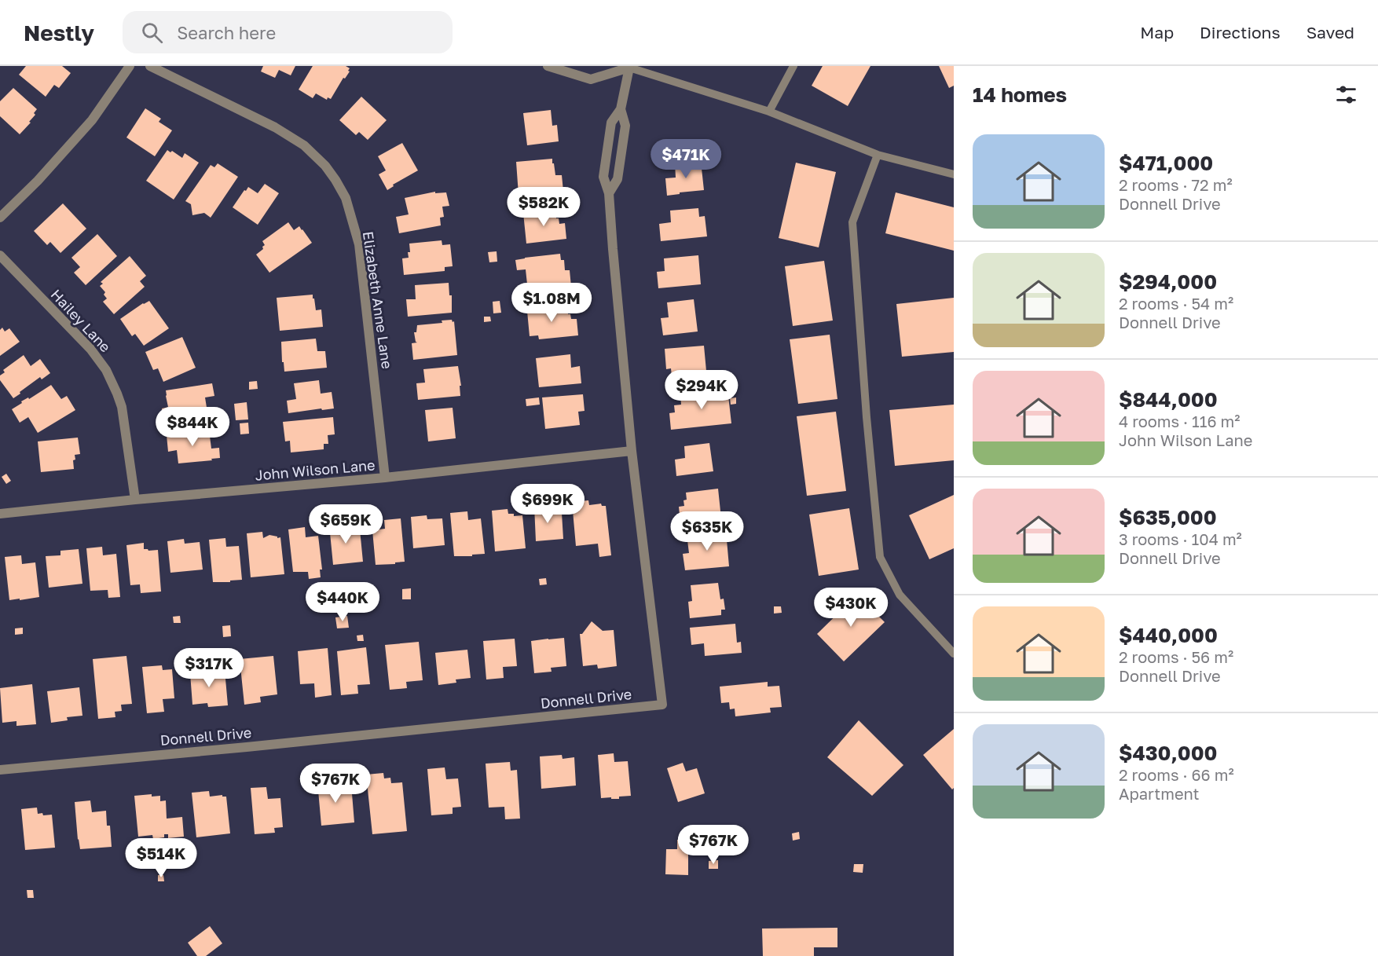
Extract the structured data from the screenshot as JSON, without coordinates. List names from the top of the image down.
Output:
{
  "streets": {
    "street": [
      "Elizabeth Anne Lane",
      "Hailey Lane",
      "John Wilson Lane",
      "Donnell Drive"
    ]
  },
  "crossings": [
    ["Elizabeth Anne Lane", "John Wilson Lane"],
    ["Hailey Lane", "John Wilson Lane"],
    ["John Wilson Lane", "Donnell Drive"]
  ],
  "page": {
    "header": "Nestly",
    "search": "Search here",
    "nav": ["Map", "Directions", "Saved"],
    "heading": "14 homes",
    "list": [
      {
        "name": "$471,000",
        "note": "2 rooms · 72 m² · Donnell Drive"
      },
      {
        "name": "$294,000",
        "note": "2 rooms · 54 m² · Donnell Drive"
      },
      {
        "name": "$844,000",
        "note": "4 rooms · 116 m² · John Wilson Lane"
      },
      {
        "name": "$635,000",
        "note": "3 rooms · 104 m² · Donnell Drive"
      },
      {
        "name": "$440,000",
        "note": "2 rooms · 56 m² · Donnell Drive"
      },
      {
        "name": "$430,000",
        "note": "2 rooms · 66 m² · Apartment"
      }
    ],
    "price": [
      "$471K",
      "$582K",
      "$1.08M",
      "$294K",
      "$844K",
      "$699K",
      "$659K",
      "$635K",
      "$440K",
      "$430K",
      "$317K",
      "$767K",
      "$767K",
      "$514K"
    ]
  }
}
